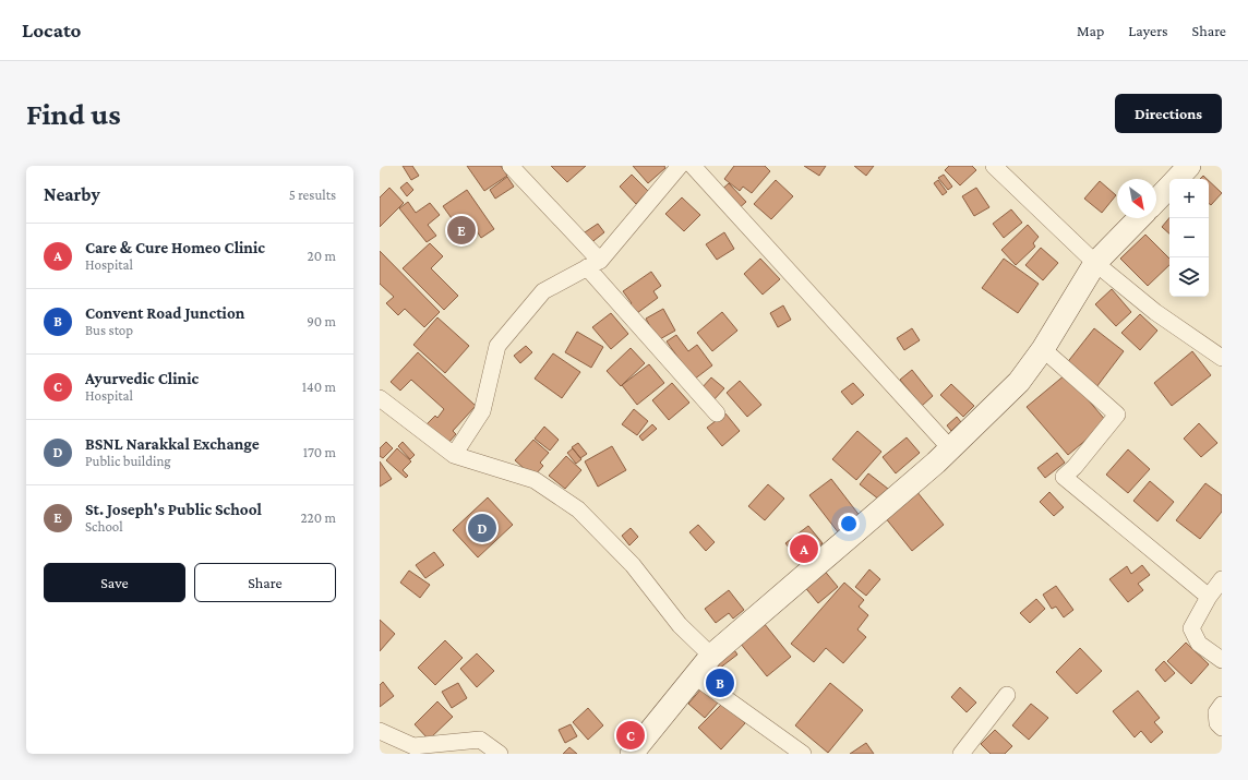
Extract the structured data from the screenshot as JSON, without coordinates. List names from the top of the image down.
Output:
{
  "north": "bottom right",
  "page": {
    "header": "Locato",
    "nav": ["Map", "Layers", "Share"],
    "buttons": [
      "Directions",
      ["Save", "Share"]
    ],
    "title": "Find us",
    "heading": ["Nearby", "5 results"],
    "map_buttons": ["+", "−"],
    "pins": [
      "E",
      "D",
      "A",
      "B",
      "C"
    ],
    "list": [
      {
        "mark": "A",
        "name": "Care & Cure Homeo Clinic",
        "note": "Hospital",
        "value": "20 m"
      },
      {
        "mark": "B",
        "name": "Convent Road Junction",
        "note": "Bus stop",
        "value": "90 m"
      },
      {
        "mark": "C",
        "name": "Ayurvedic Clinic",
        "note": "Hospital",
        "value": "140 m"
      },
      {
        "mark": "D",
        "name": "BSNL Narakkal Exchange",
        "note": "Public building",
        "value": "170 m"
      },
      {
        "mark": "E",
        "name": "St. Joseph's Public School",
        "note": "School",
        "value": "220 m"
      }
    ]
  }
}
